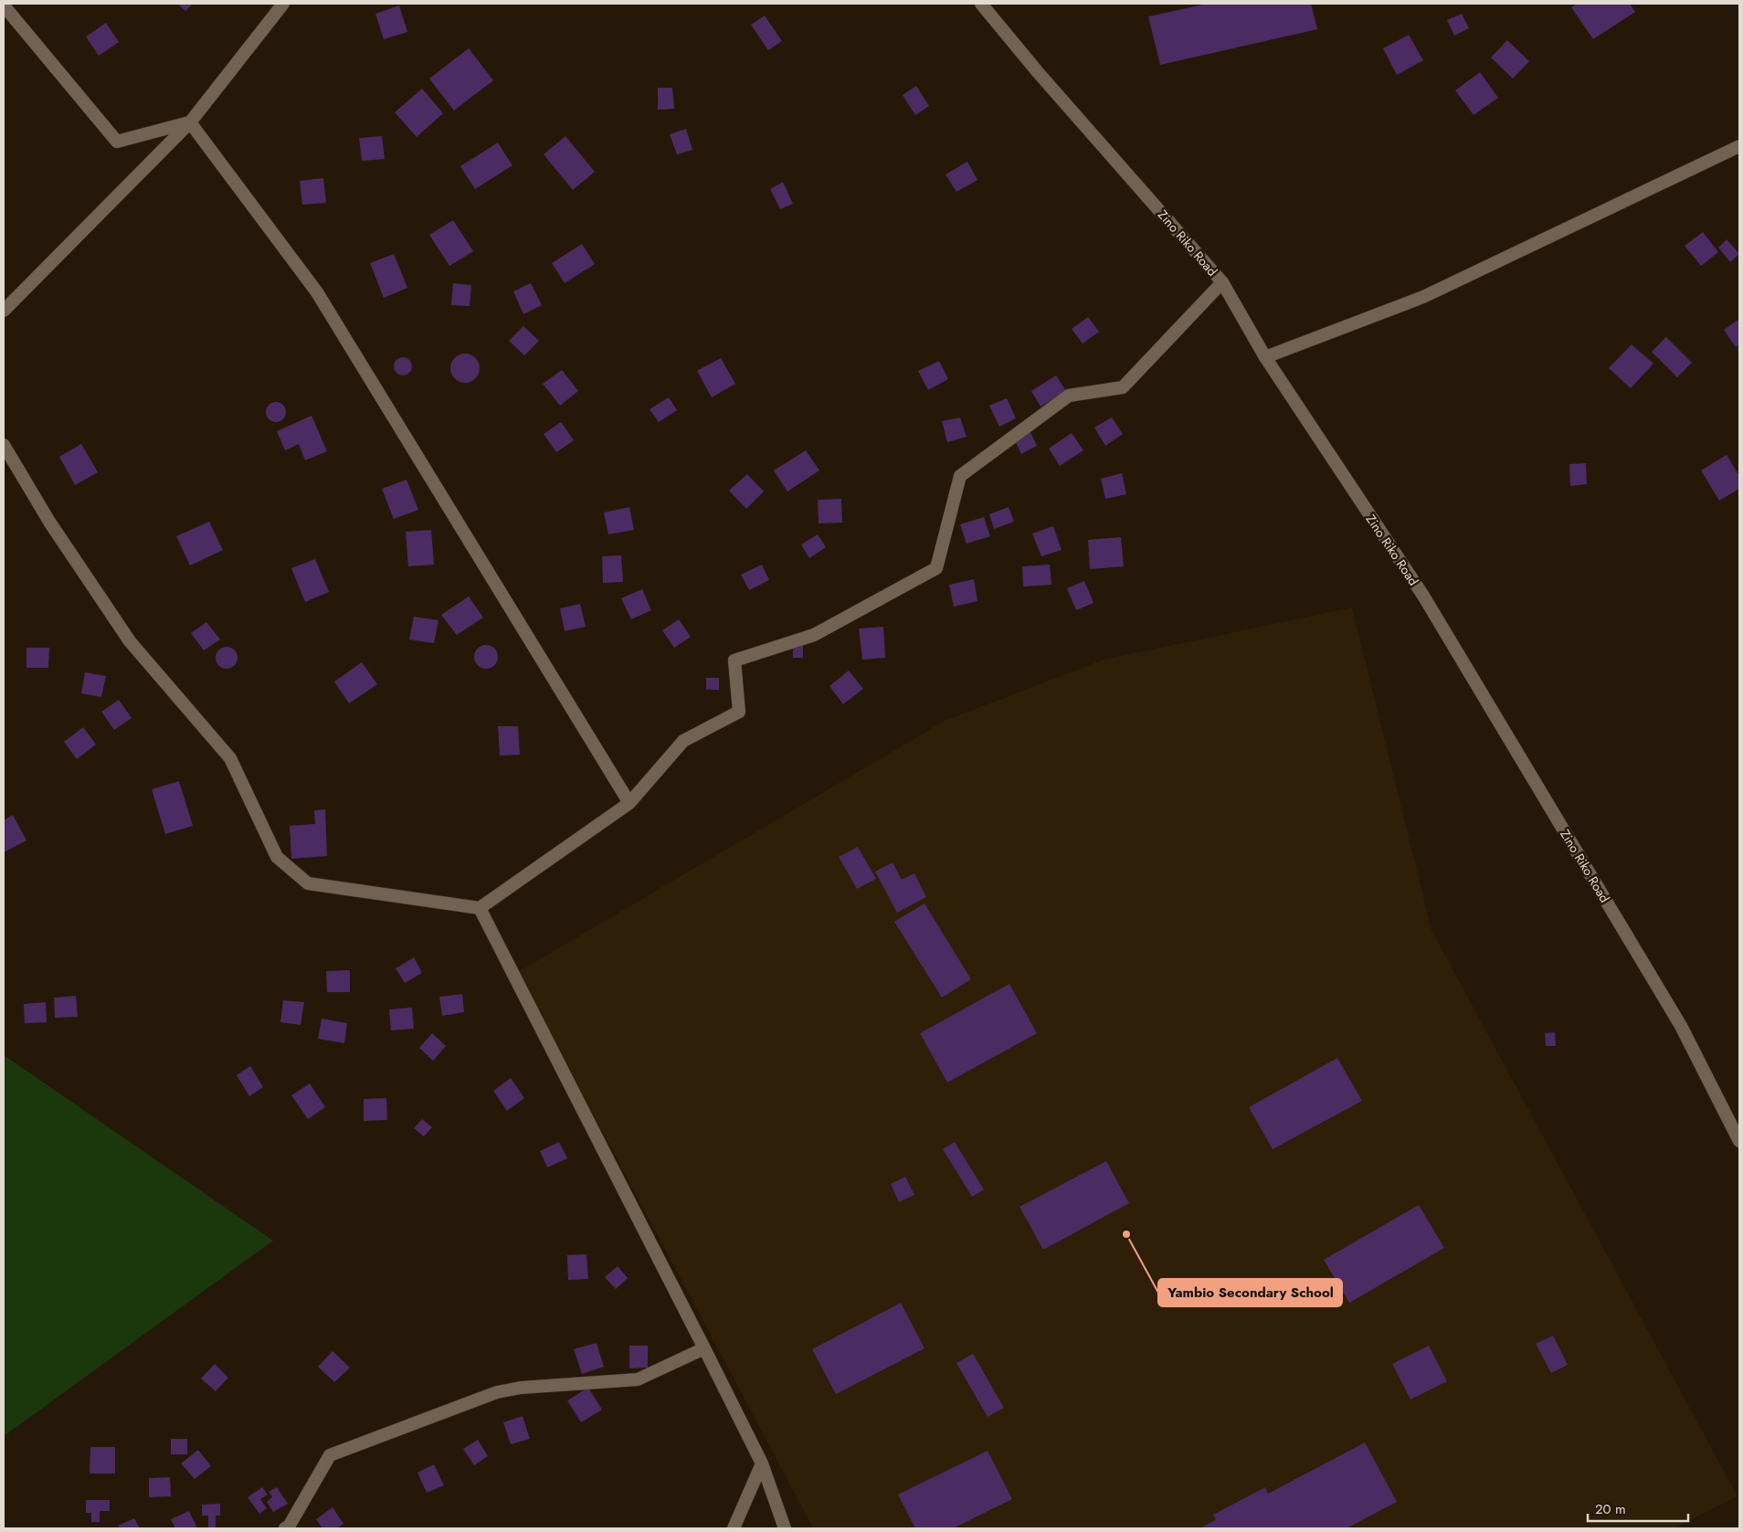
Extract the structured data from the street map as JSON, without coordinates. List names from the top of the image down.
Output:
{
  "streets": {
    "street": ["Zino Riko Road"]
  },
  "places": ["Yambio Secondary School"],
  "scale_bar": "20 m"
}
